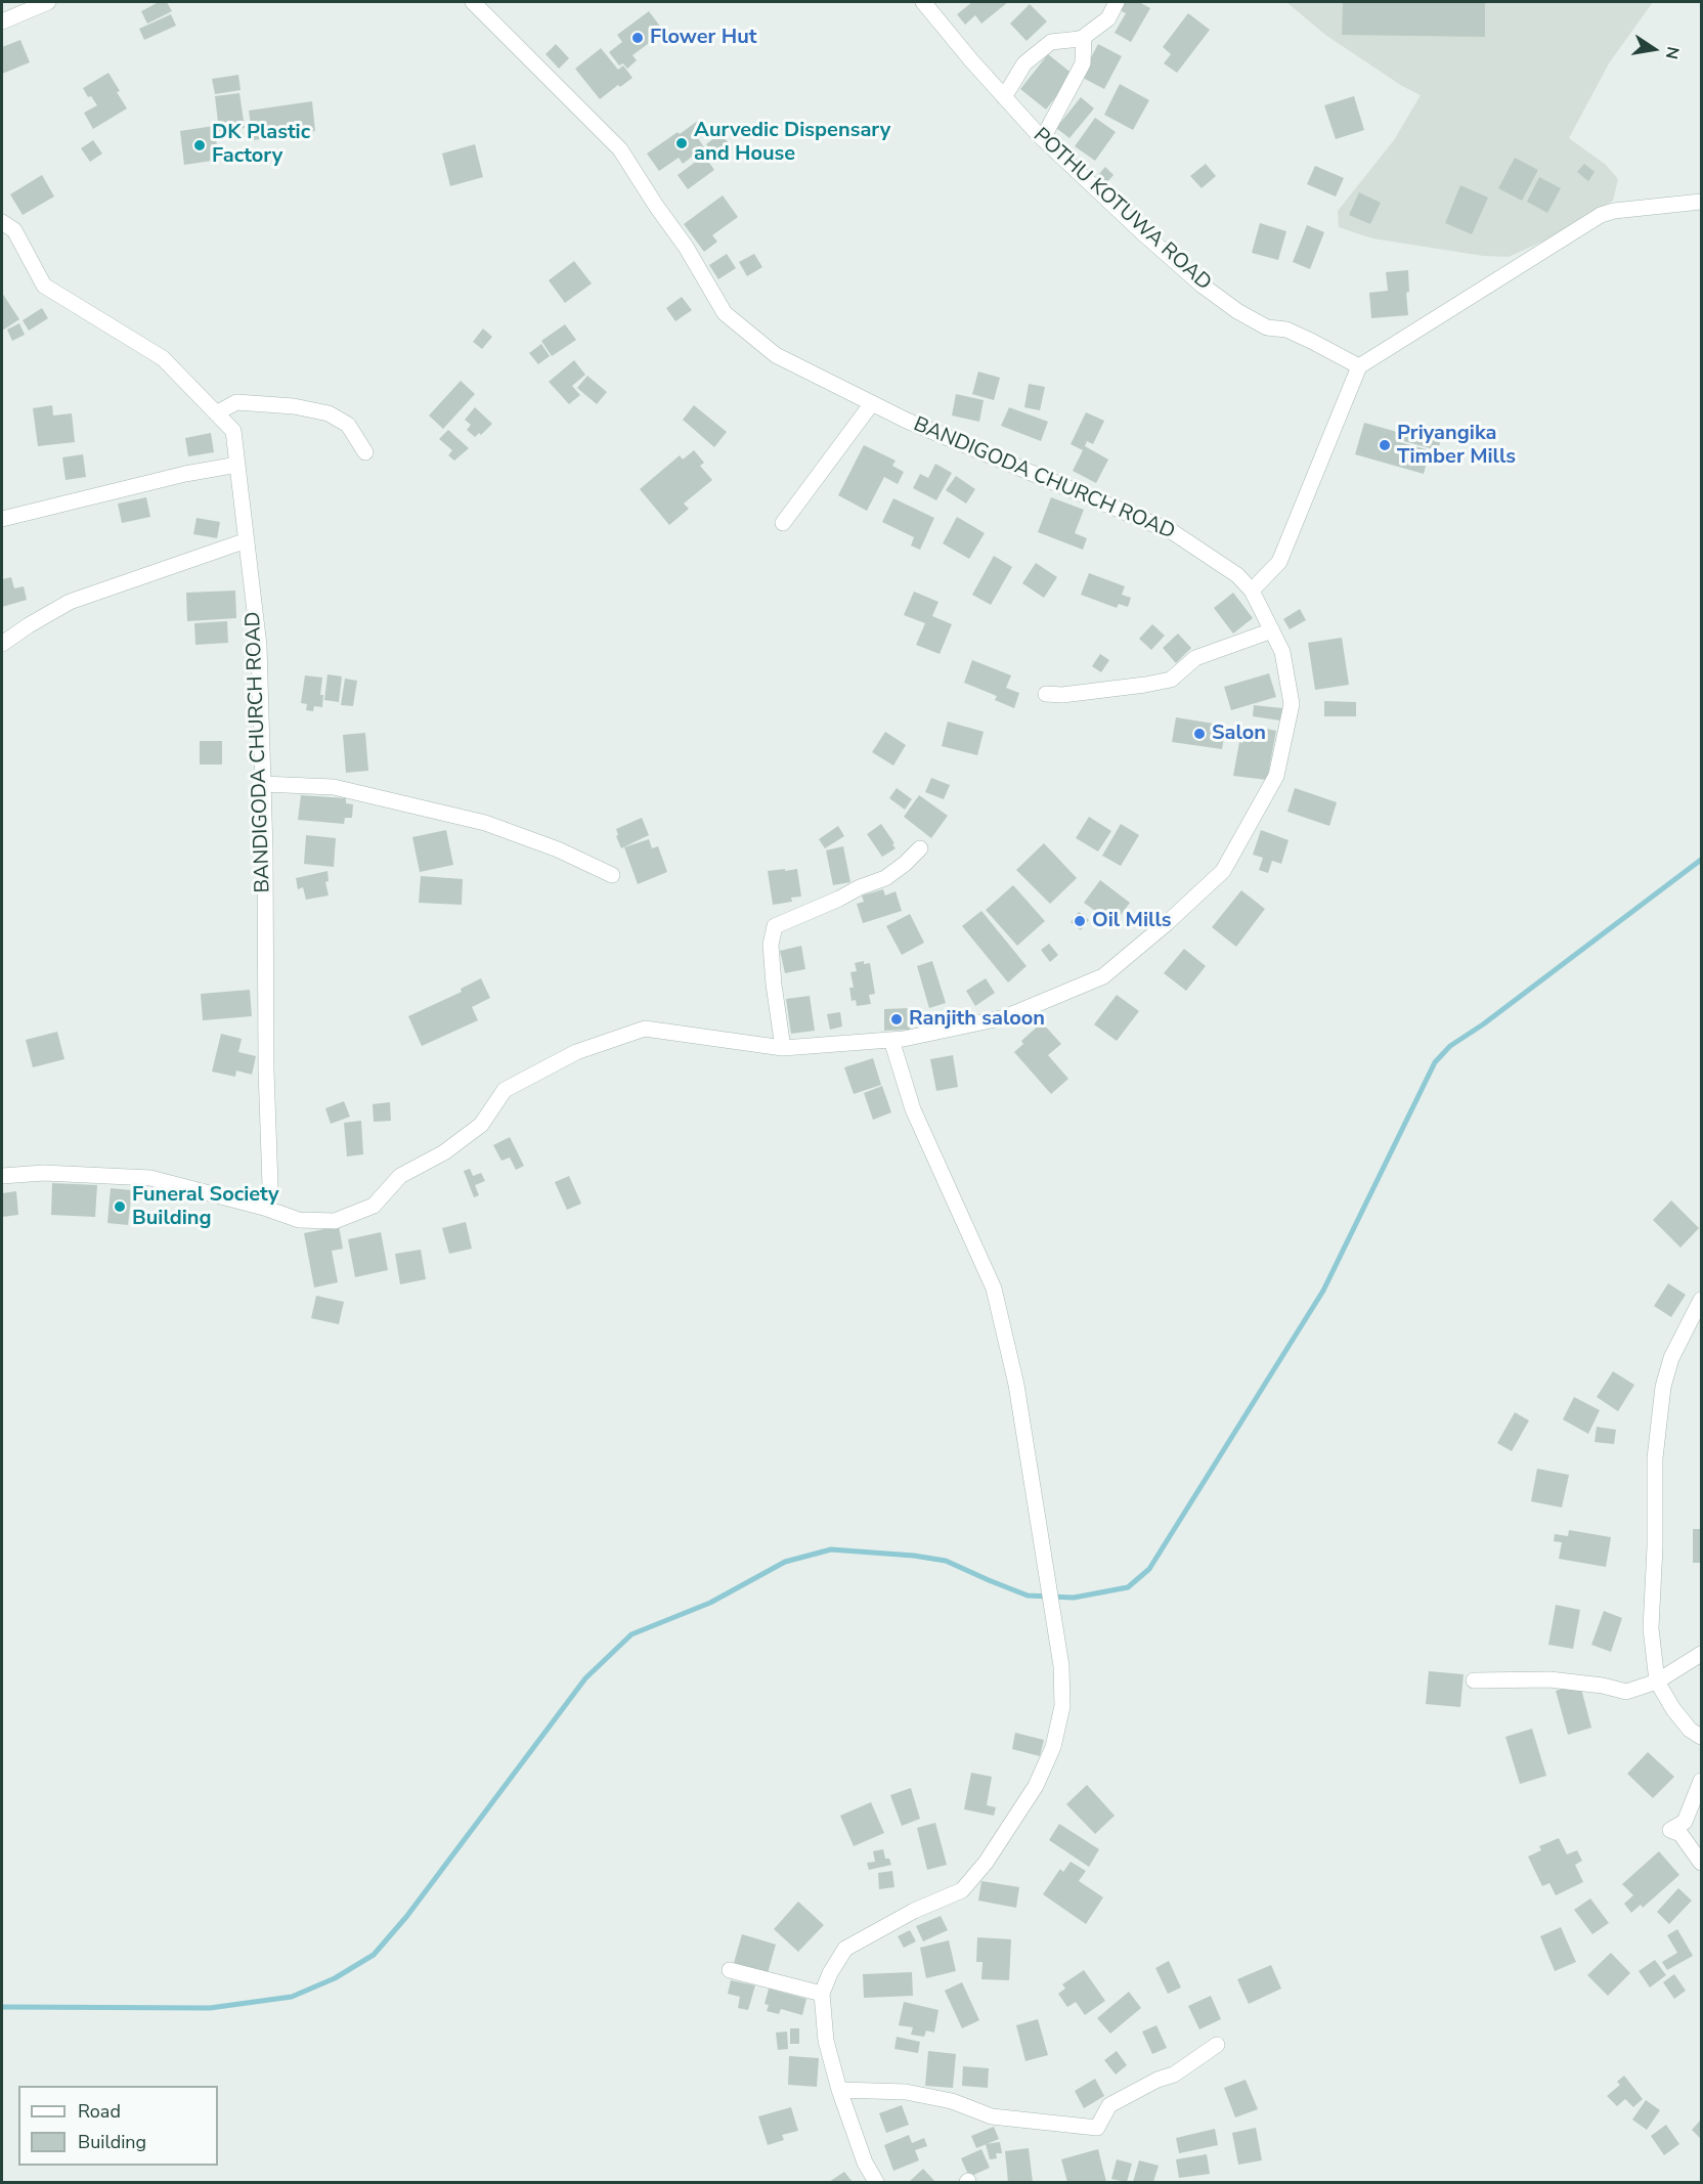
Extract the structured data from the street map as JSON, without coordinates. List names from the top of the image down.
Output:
{
  "streets": {
    "street": ["POTHU KOTUWA ROAD", "BANDIGODA CHURCH ROAD"]
  },
  "places": [
    "Flower Hut",
    "Aurvedic Dispensary and House",
    "DK Plastic Factory",
    "Priyangika Timber Mills",
    "Salon",
    "Oil Mills",
    "Ranjith saloon",
    "Funeral Society Building"
  ],
  "legend": ["Road", "Building"],
  "north": "right"
}
